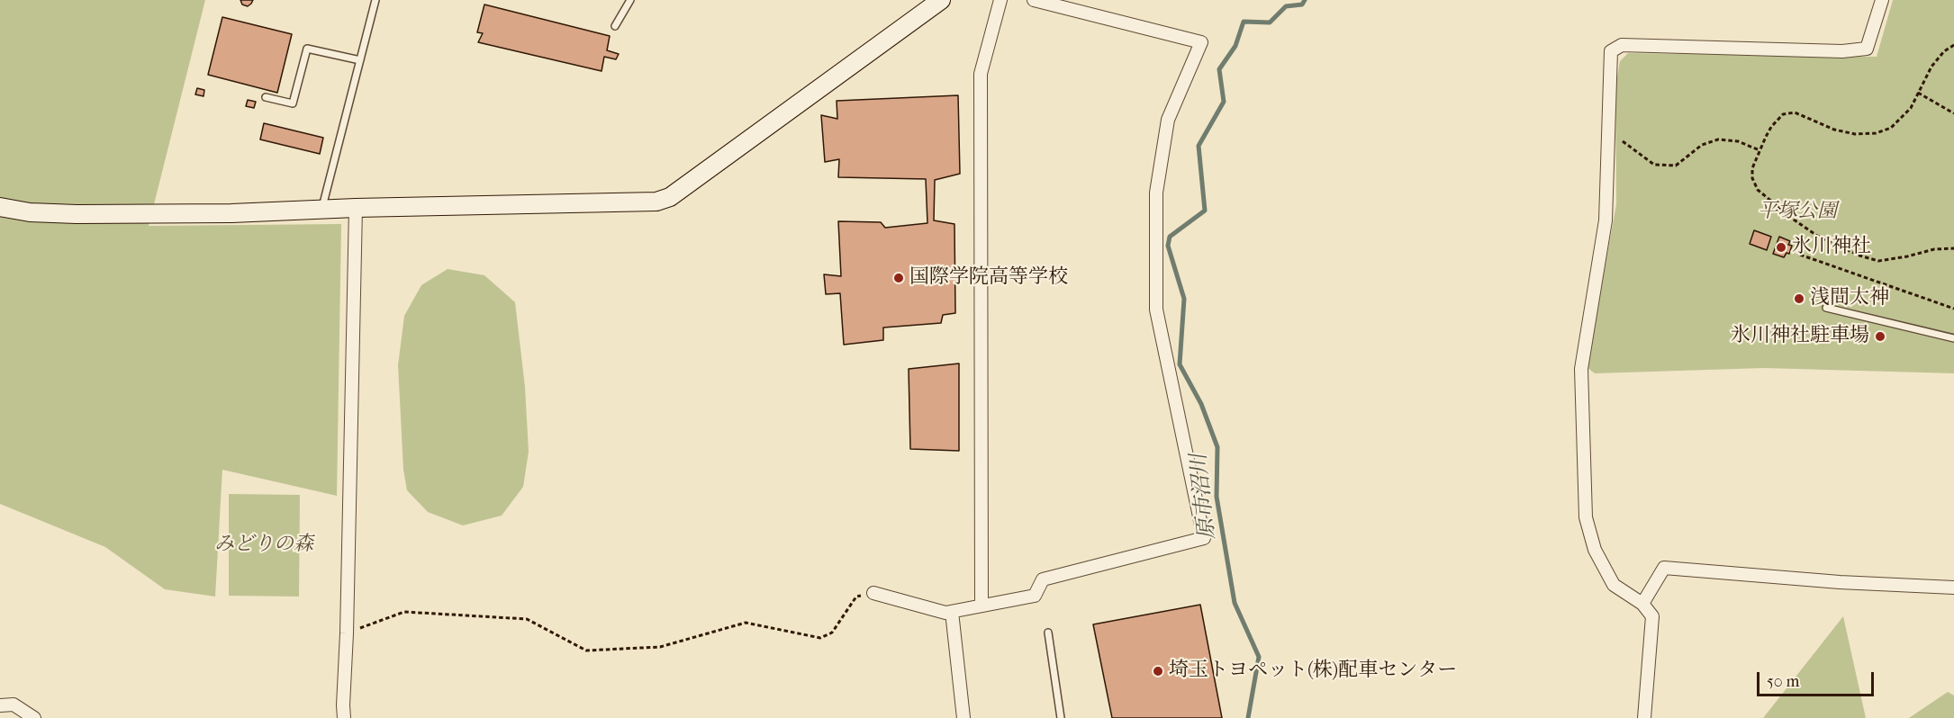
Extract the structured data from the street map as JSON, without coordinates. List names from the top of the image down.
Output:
{
  "water": ["原市沼川"],
  "parks": ["平塚公園", "みどりの森"],
  "places": [
    "氷川神社",
    "国際学院高等学校",
    "浅間太神",
    "氷川神社駐車場",
    "埼玉トヨペット(株)配車センター"
  ],
  "scale_bar": "50 m"
}
